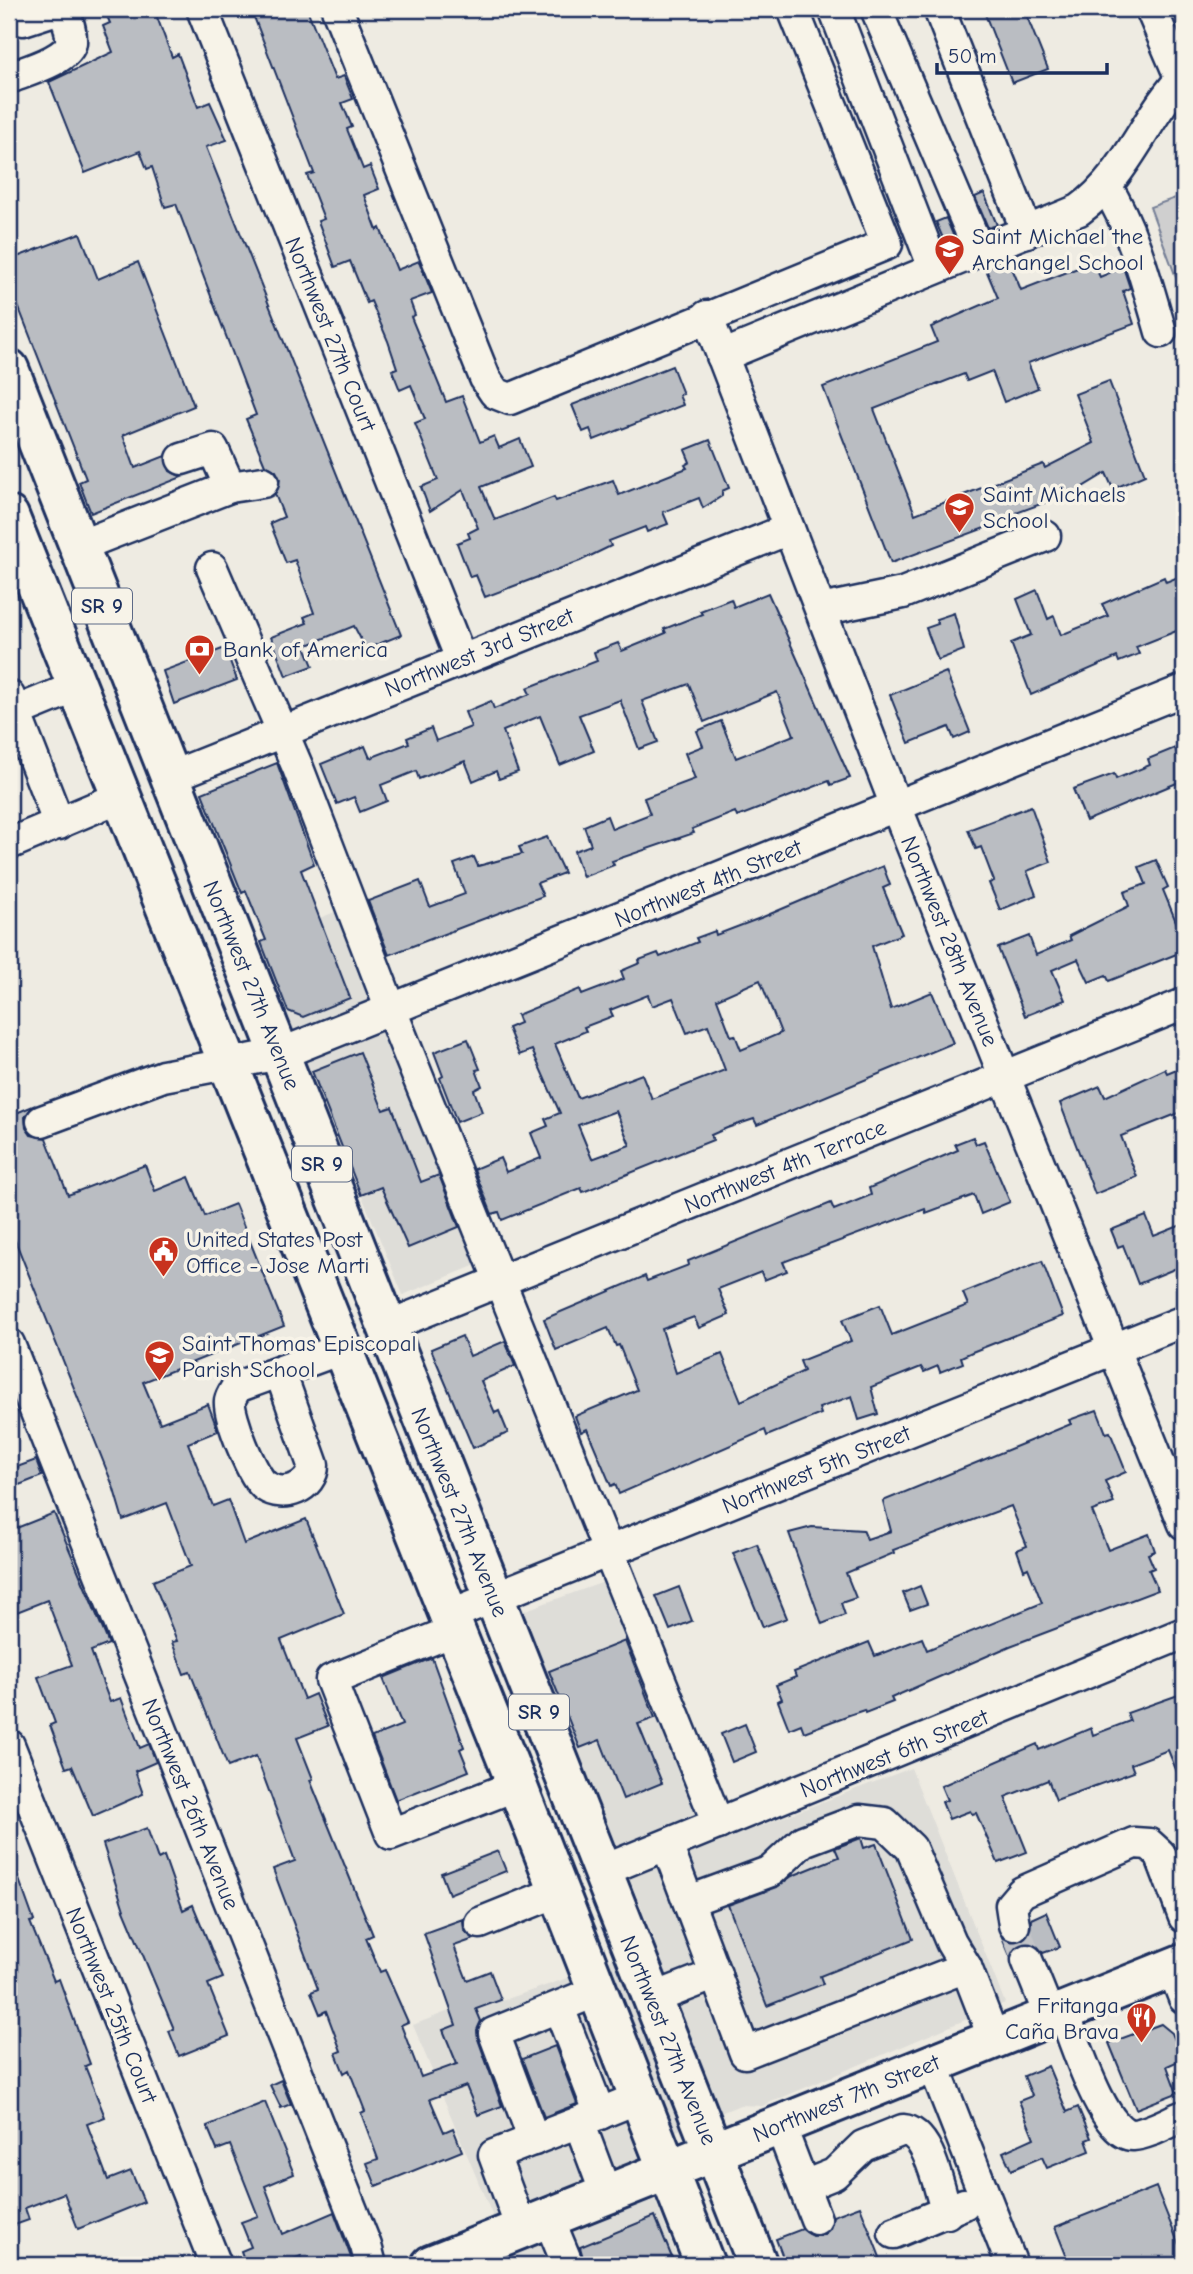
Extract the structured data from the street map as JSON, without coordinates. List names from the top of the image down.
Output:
{
  "streets": {
    "main road": ["SR 9", "Northwest 27th Avenue", "Northwest 7th Street"],
    "street": [
      "Northwest 27th Court",
      "Northwest 3rd Street",
      "Northwest 4th Street",
      "Northwest 28th Avenue",
      "Northwest 4th Terrace",
      "Northwest 5th Street",
      "Northwest 6th Street",
      "Northwest 26th Avenue",
      "Northwest 25th Court"
    ]
  },
  "crossings": [
    ["Northwest 27th Court", "Northwest 3rd Street"],
    ["SR 9", "Northwest 4th Street"],
    ["SR 9", "Northwest 5th Street"],
    ["SR 9", "Northwest 7th Street"],
    ["Northwest 3rd Street", "Northwest 28th Avenue"],
    ["Northwest 3rd Street", "Northwest 27th Avenue"],
    ["Northwest 4th Street", "Northwest 28th Avenue"],
    ["Northwest 4th Street", "Northwest 27th Avenue"],
    ["Northwest 28th Avenue", "Northwest 4th Terrace"],
    ["Northwest 28th Avenue", "Northwest 5th Street"],
    ["Northwest 27th Avenue", "Northwest 4th Terrace"],
    ["Northwest 27th Avenue", "Northwest 5th Street"],
    ["Northwest 27th Avenue", "Northwest 6th Street"],
    ["Northwest 27th Avenue", "Northwest 7th Street"]
  ],
  "places": {
    "school or university": ["Saint Michael the Archangel School", "Saint Michaels School", "Saint Thomas Episcopal Parish School"],
    "bank": ["Bank of America"],
    "public building": ["United States Post Office - Jose Marti"],
    "restaurant": ["Fritanga Caña Brava"]
  },
  "scale_bar": "50 m"
}
